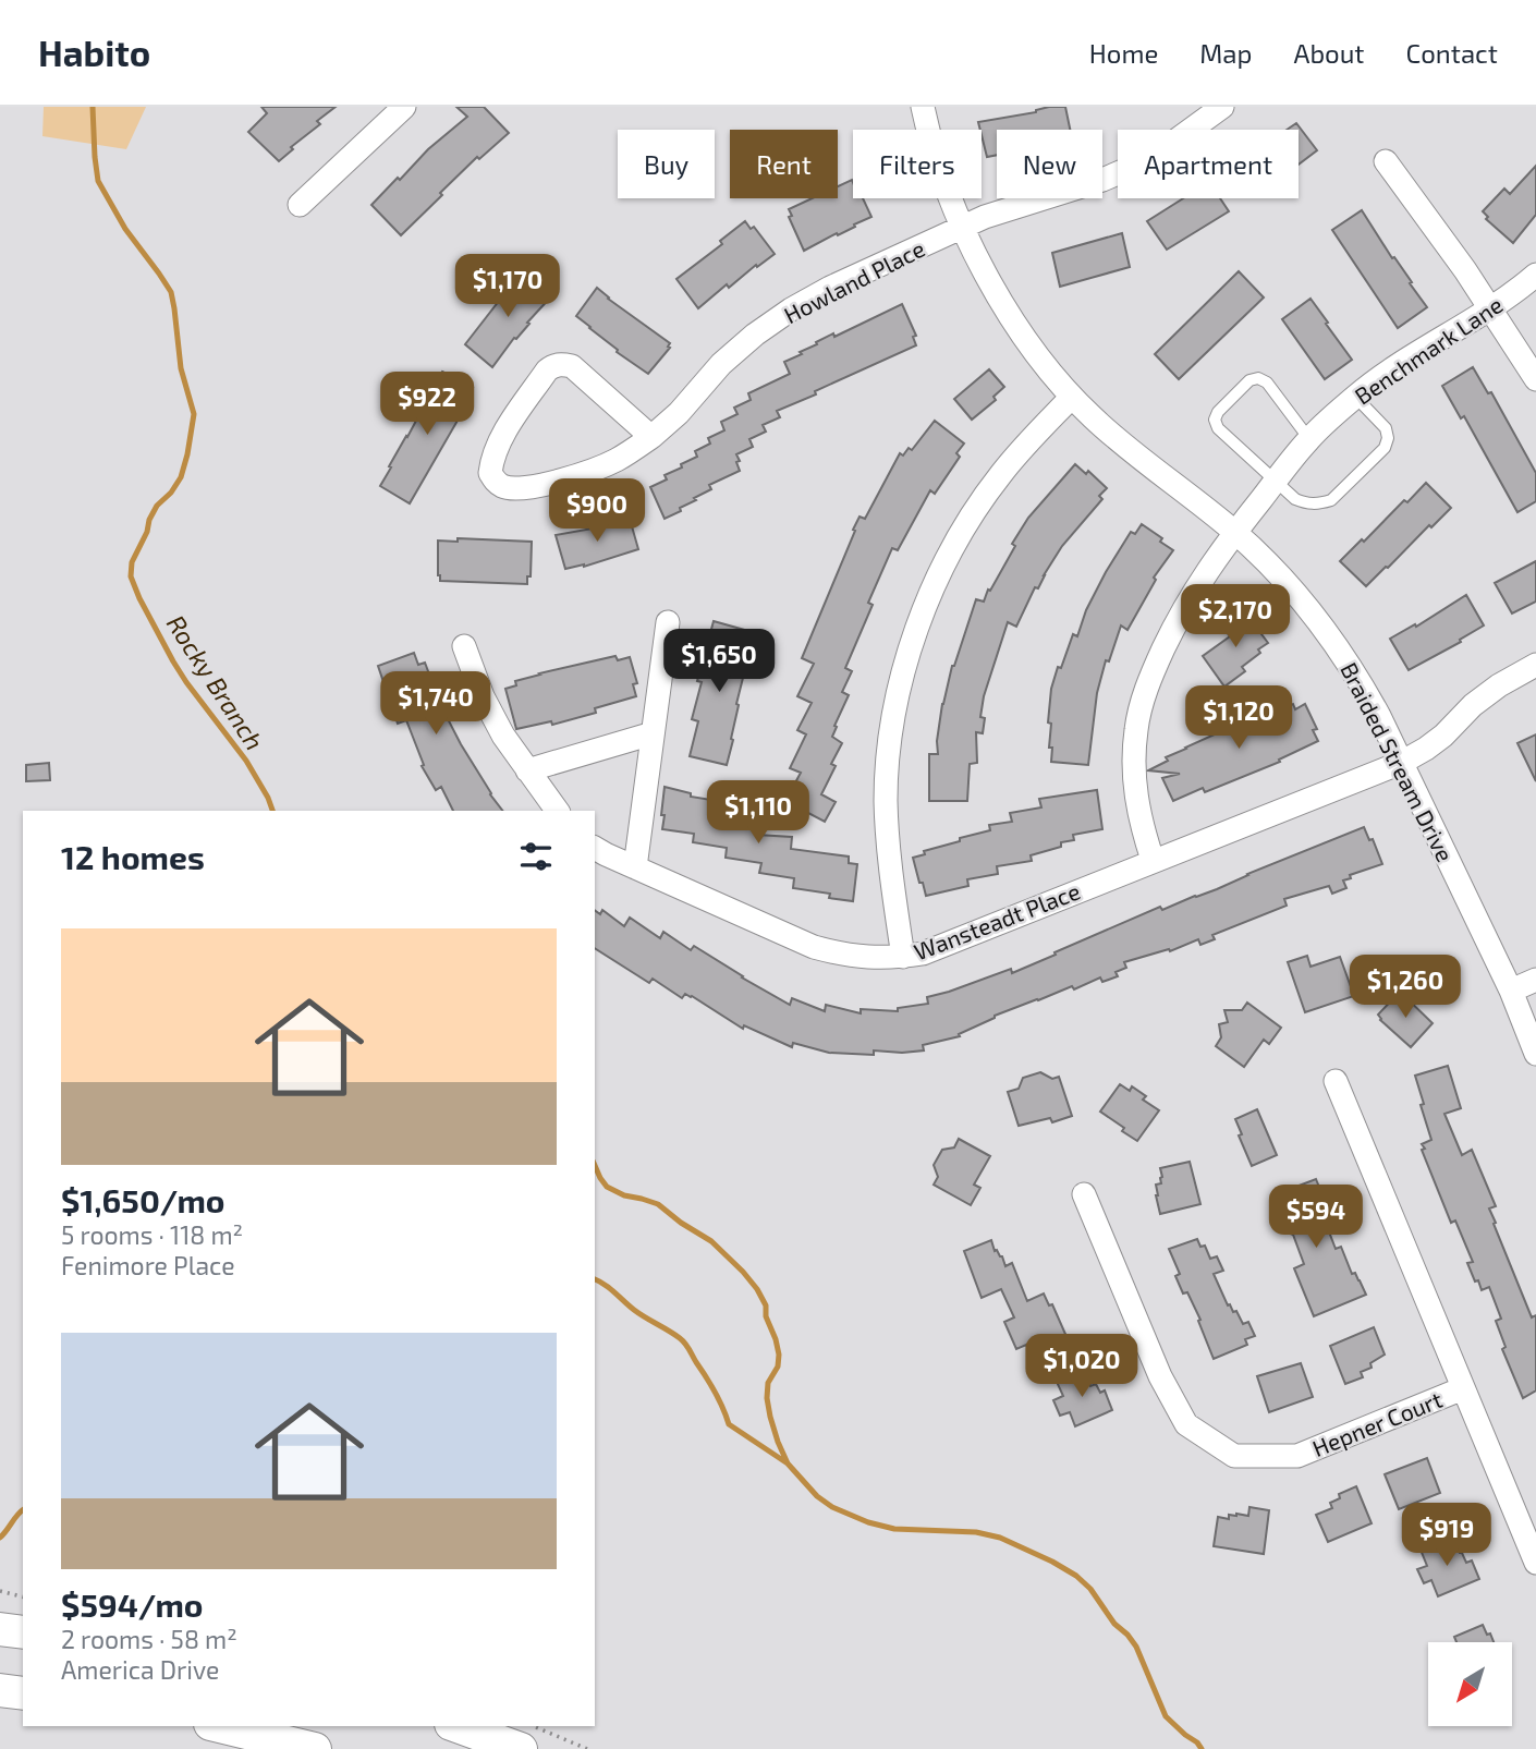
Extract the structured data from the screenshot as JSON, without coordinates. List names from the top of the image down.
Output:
{
  "streets": {
    "street": [
      "Howland Place",
      "Benchmark Lane",
      "Braided Stream Drive",
      "Wansteadt Place",
      "Hepner Court"
    ]
  },
  "crossings": [
    ["Howland Place", "Braided Stream Drive"],
    ["Benchmark Lane", "Braided Stream Drive"],
    ["Benchmark Lane", "Wansteadt Place"],
    ["Braided Stream Drive", "Wansteadt Place"]
  ],
  "water": ["Rocky Branch"],
  "north": "bottom left",
  "page": {
    "header": "Habito",
    "nav": [
      "Home",
      "Map",
      "About",
      "Contact"
    ],
    "chip": [
      "Buy",
      "Rent",
      "Filters",
      "New",
      "Apartment"
    ],
    "price": [
      "$1,170",
      "$922",
      "$900",
      "$2,170",
      "$1,650",
      "$1,740",
      "$1,120",
      "$1,110",
      "$1,260",
      "$594",
      "$1,020",
      "$919"
    ],
    "heading": "12 homes",
    "list": [
      {
        "name": "$1,650/mo",
        "note": "5 rooms · 118 m² · Fenimore Place"
      },
      {
        "name": "$594/mo",
        "note": "2 rooms · 58 m² · America Drive"
      }
    ]
  }
}
